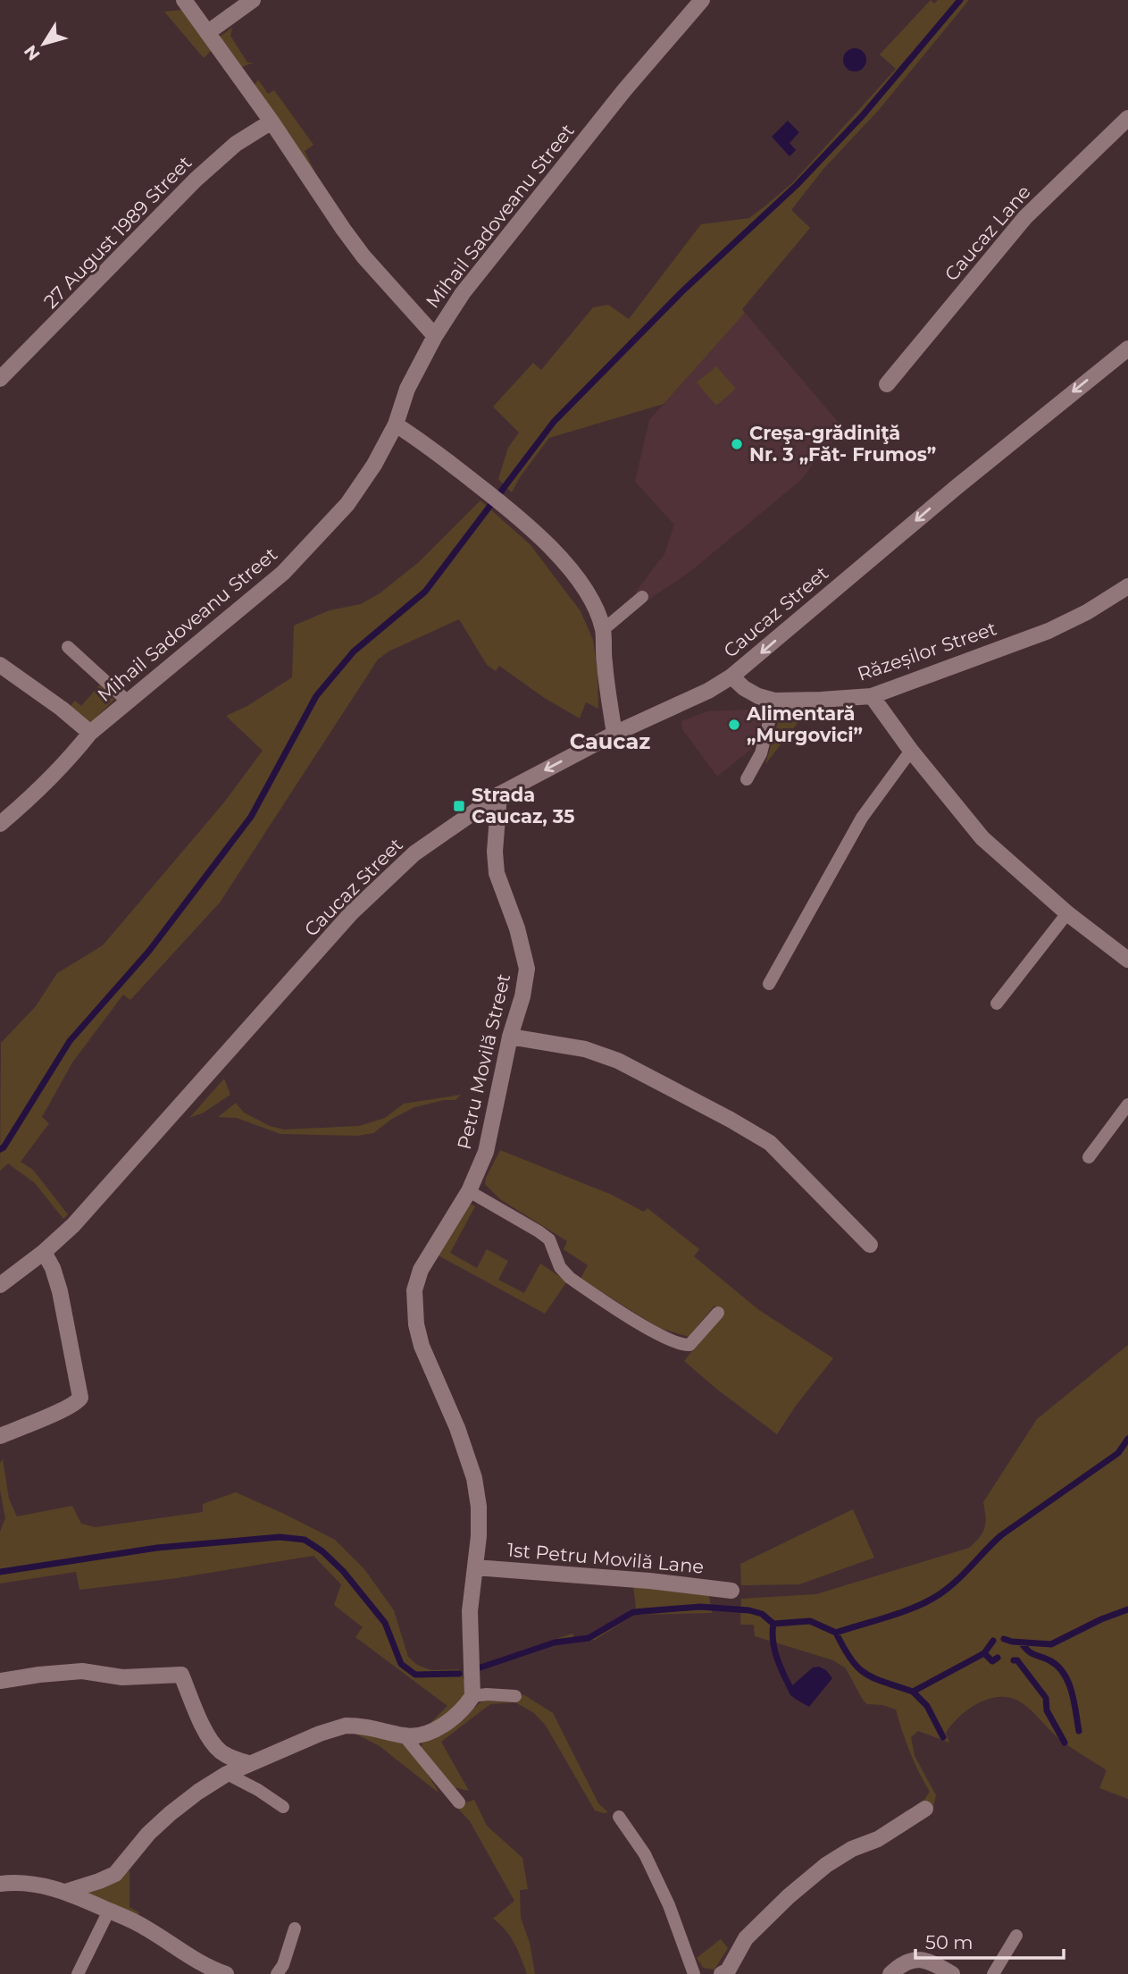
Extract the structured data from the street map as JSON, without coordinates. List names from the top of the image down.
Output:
{
  "streets": {
    "street": [
      "Mihail Sadoveanu Street",
      "27 August 1989 Street",
      "Caucaz Lane",
      "Caucaz Street",
      "Răzeșilor Street",
      "Petru Movilă Street",
      "1st Petru Movilă Lane"
    ]
  },
  "crossings": [
    ["Caucaz Street", "Răzeșilor Street"],
    ["Caucaz Street", "Petru Movilă Street"],
    ["Petru Movilă Street", "1st Petru Movilă Lane"]
  ],
  "one_way": ["Caucaz Street"],
  "districts": ["Caucaz"],
  "places": {
    "other": ["Creşa-grădiniţă Nr. 3 „Făt- Frumos”", "Alimentară „Murgovici”"],
    "transit": ["Strada Caucaz, 35"]
  },
  "scale_bar": "50 m",
  "north": "bottom left"
}
